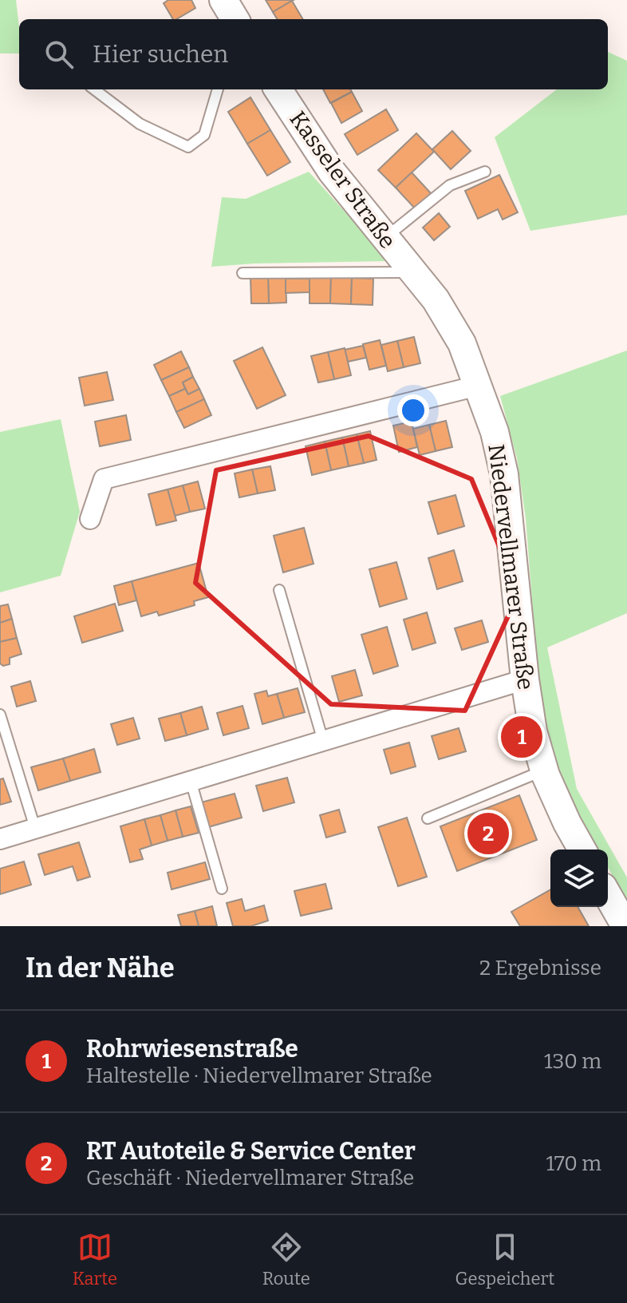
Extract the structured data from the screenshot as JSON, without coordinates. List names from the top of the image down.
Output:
{
  "streets": {
    "main road": ["Kasseler Straße", "Niedervellmarer Straße"]
  },
  "crossings": [
    ["Kasseler Straße", "Niedervellmarer Straße"]
  ],
  "page": {
    "search": "Hier suchen",
    "pins": ["1", "2"],
    "heading": ["In der Nähe", "2 Ergebnisse"],
    "list": [
      {
        "mark": "1",
        "name": "Rohrwiesenstraße",
        "note": "Haltestelle · Niedervellmarer Straße",
        "value": "130 m"
      },
      {
        "mark": "2",
        "name": "RT Autoteile & Service Center",
        "note": "Geschäft · Niedervellmarer Straße",
        "value": "170 m"
      }
    ],
    "nav": ["Karte", "Route", "Gespeichert"]
  }
}
